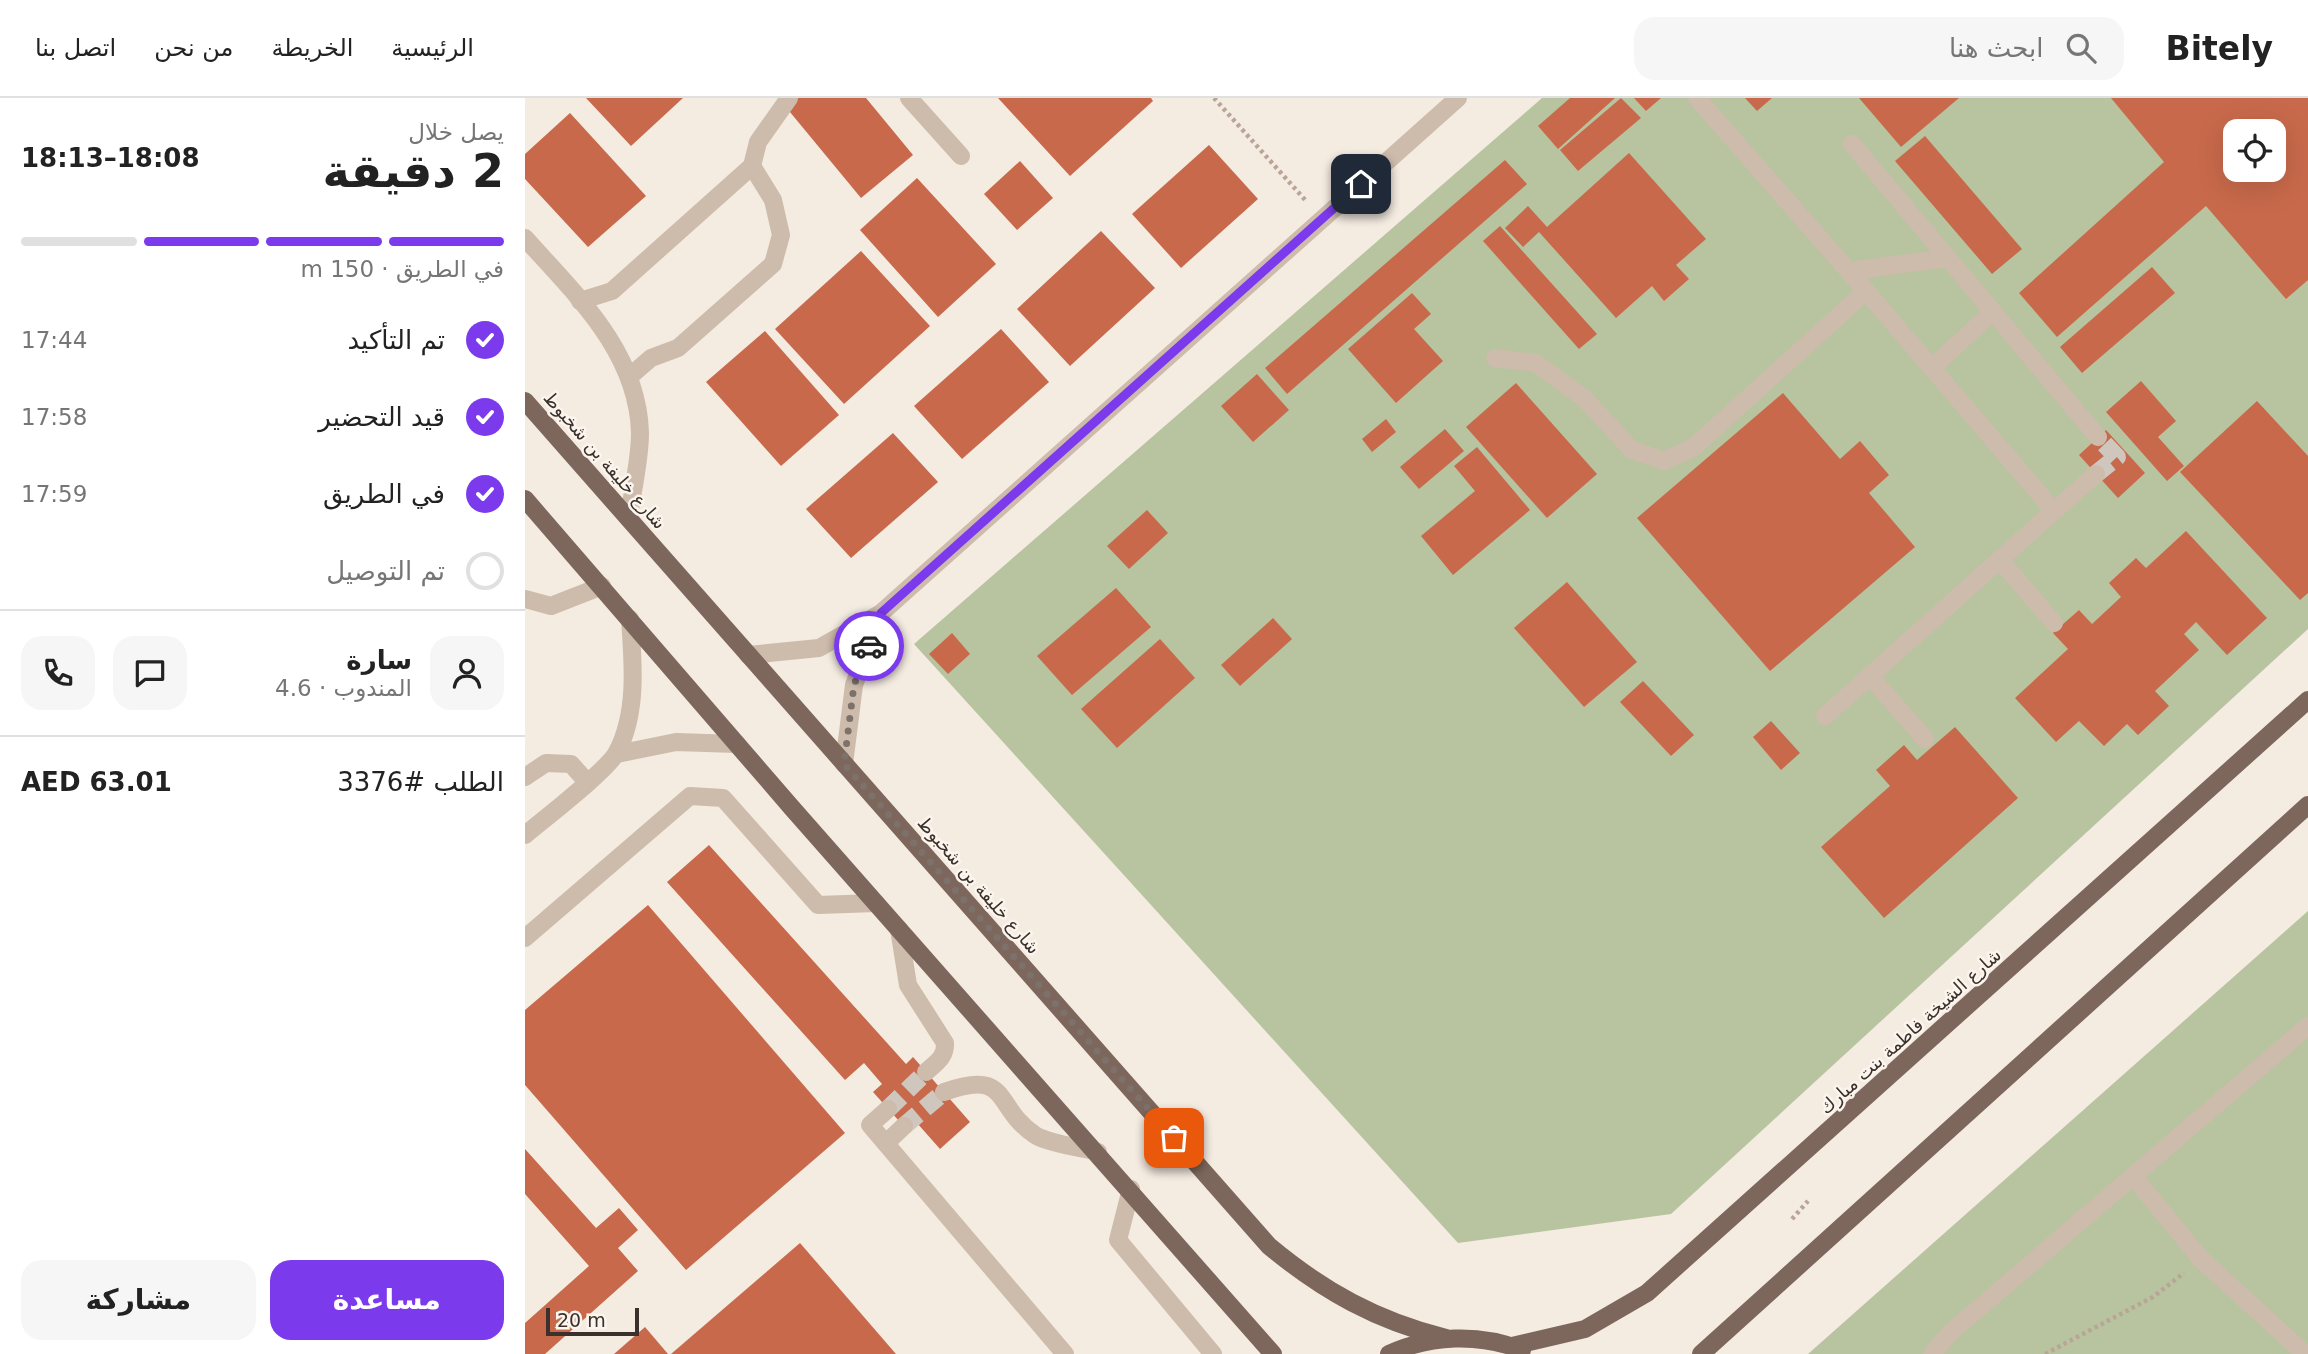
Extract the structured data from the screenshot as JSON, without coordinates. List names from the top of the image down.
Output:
{
  "streets": {
    "main road": ["شارع خليفة بن شخبوط", "شارع الشيخة فاطمة بنت مبارك"]
  },
  "scale_bar": "20 m",
  "page": {
    "header": "Bitely",
    "search": "ابحث هنا",
    "nav": [
      "الرئيسية",
      "الخريطة",
      "من نحن",
      "اتصل بنا"
    ],
    "heading": ["2 دقيقة", "يصل خلال", "18:08–18:13"],
    "panel": [
      "سارة",
      "المندوب · 4.6",
      "الطلب #3376",
      "AED 63.01"
    ],
    "bar": "في الطريق · 150 m",
    "list": [
      ["تم التأكيد", "17:44"],
      ["قيد التحضير", "17:58"],
      ["في الطريق", "17:59"],
      "تم التوصيل"
    ],
    "buttons": ["مساعدة", "مشاركة"],
    "scale": "20 m"
  }
}
